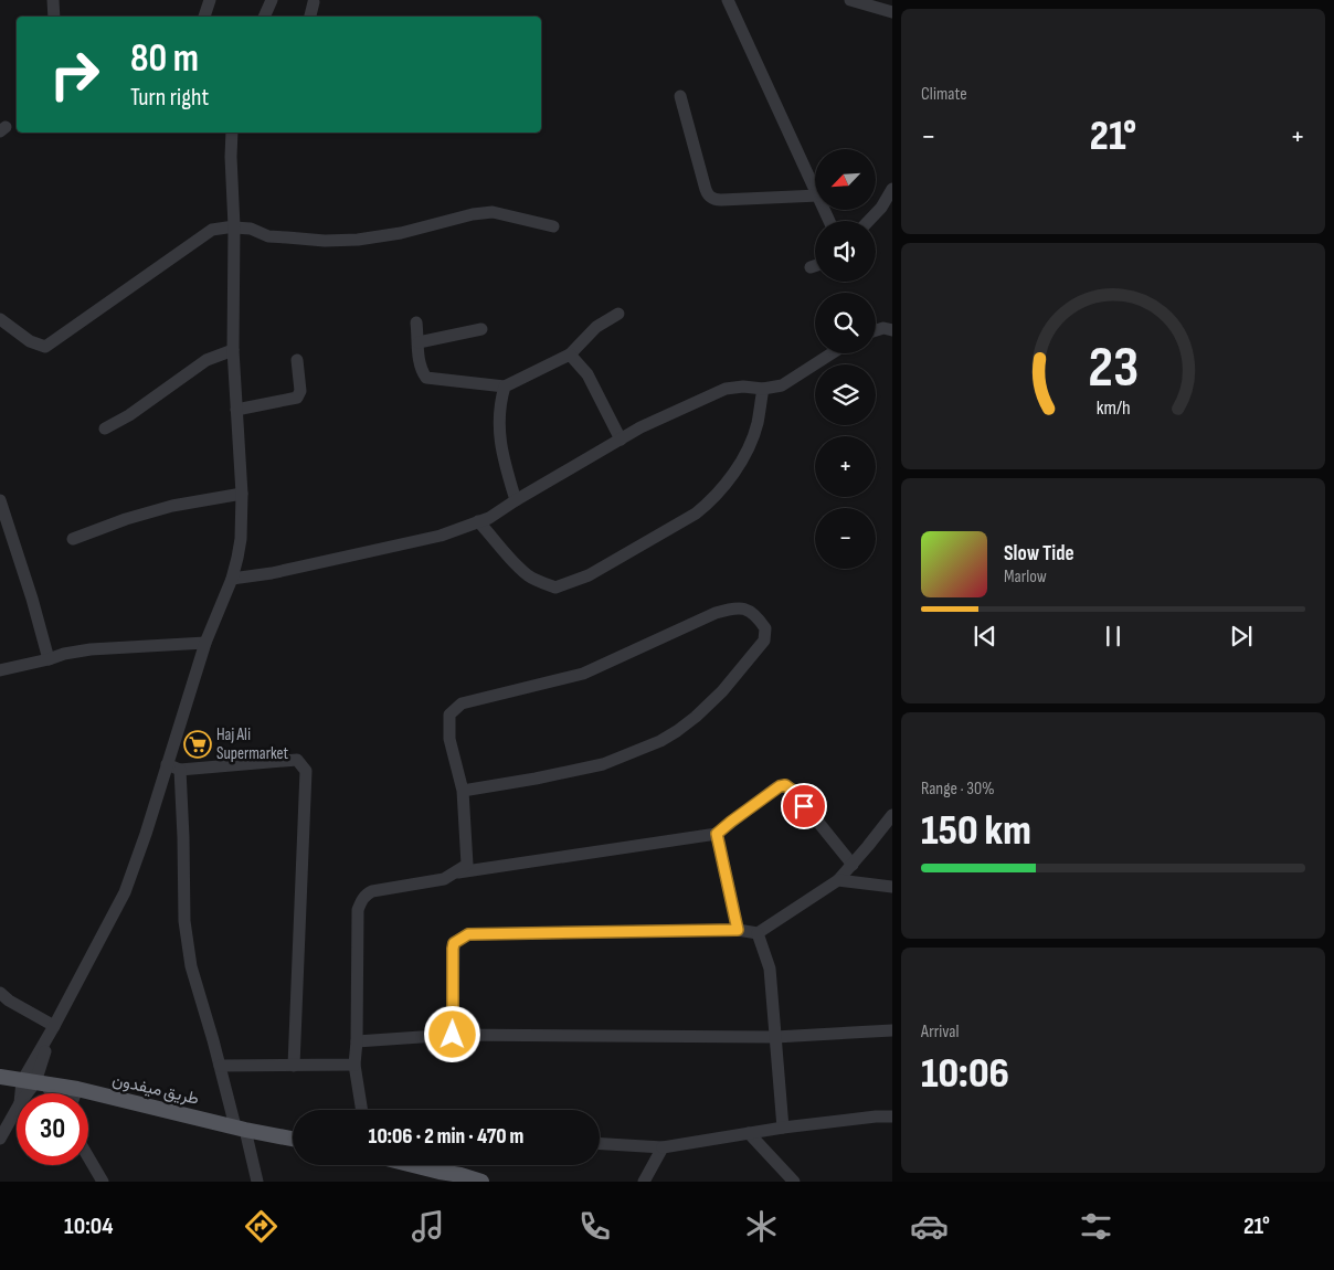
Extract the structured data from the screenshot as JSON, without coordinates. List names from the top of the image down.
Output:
{
  "streets": {
    "main road": ["طريق ميفدون"]
  },
  "places": {
    "supermarket": ["Haj Ali Supermarket"]
  },
  "north": "bottom left",
  "page": {
    "tile": [
      "Climate",
      ["Range · 30%", "150 km"],
      ["Arrival", "10:06"]
    ],
    "turn": ["80 m", "Turn right"],
    "heat": ["−", "21°", "+"],
    "map_buttons": ["+", "−"],
    "song": ["Slow Tide", "Marlow"],
    "limit": "30",
    "trip": "10:06 · 2 min · 470 m",
    "tabs": ["10:04", "21°"],
    "gauge": ["23", "km/h"]
  }
}
